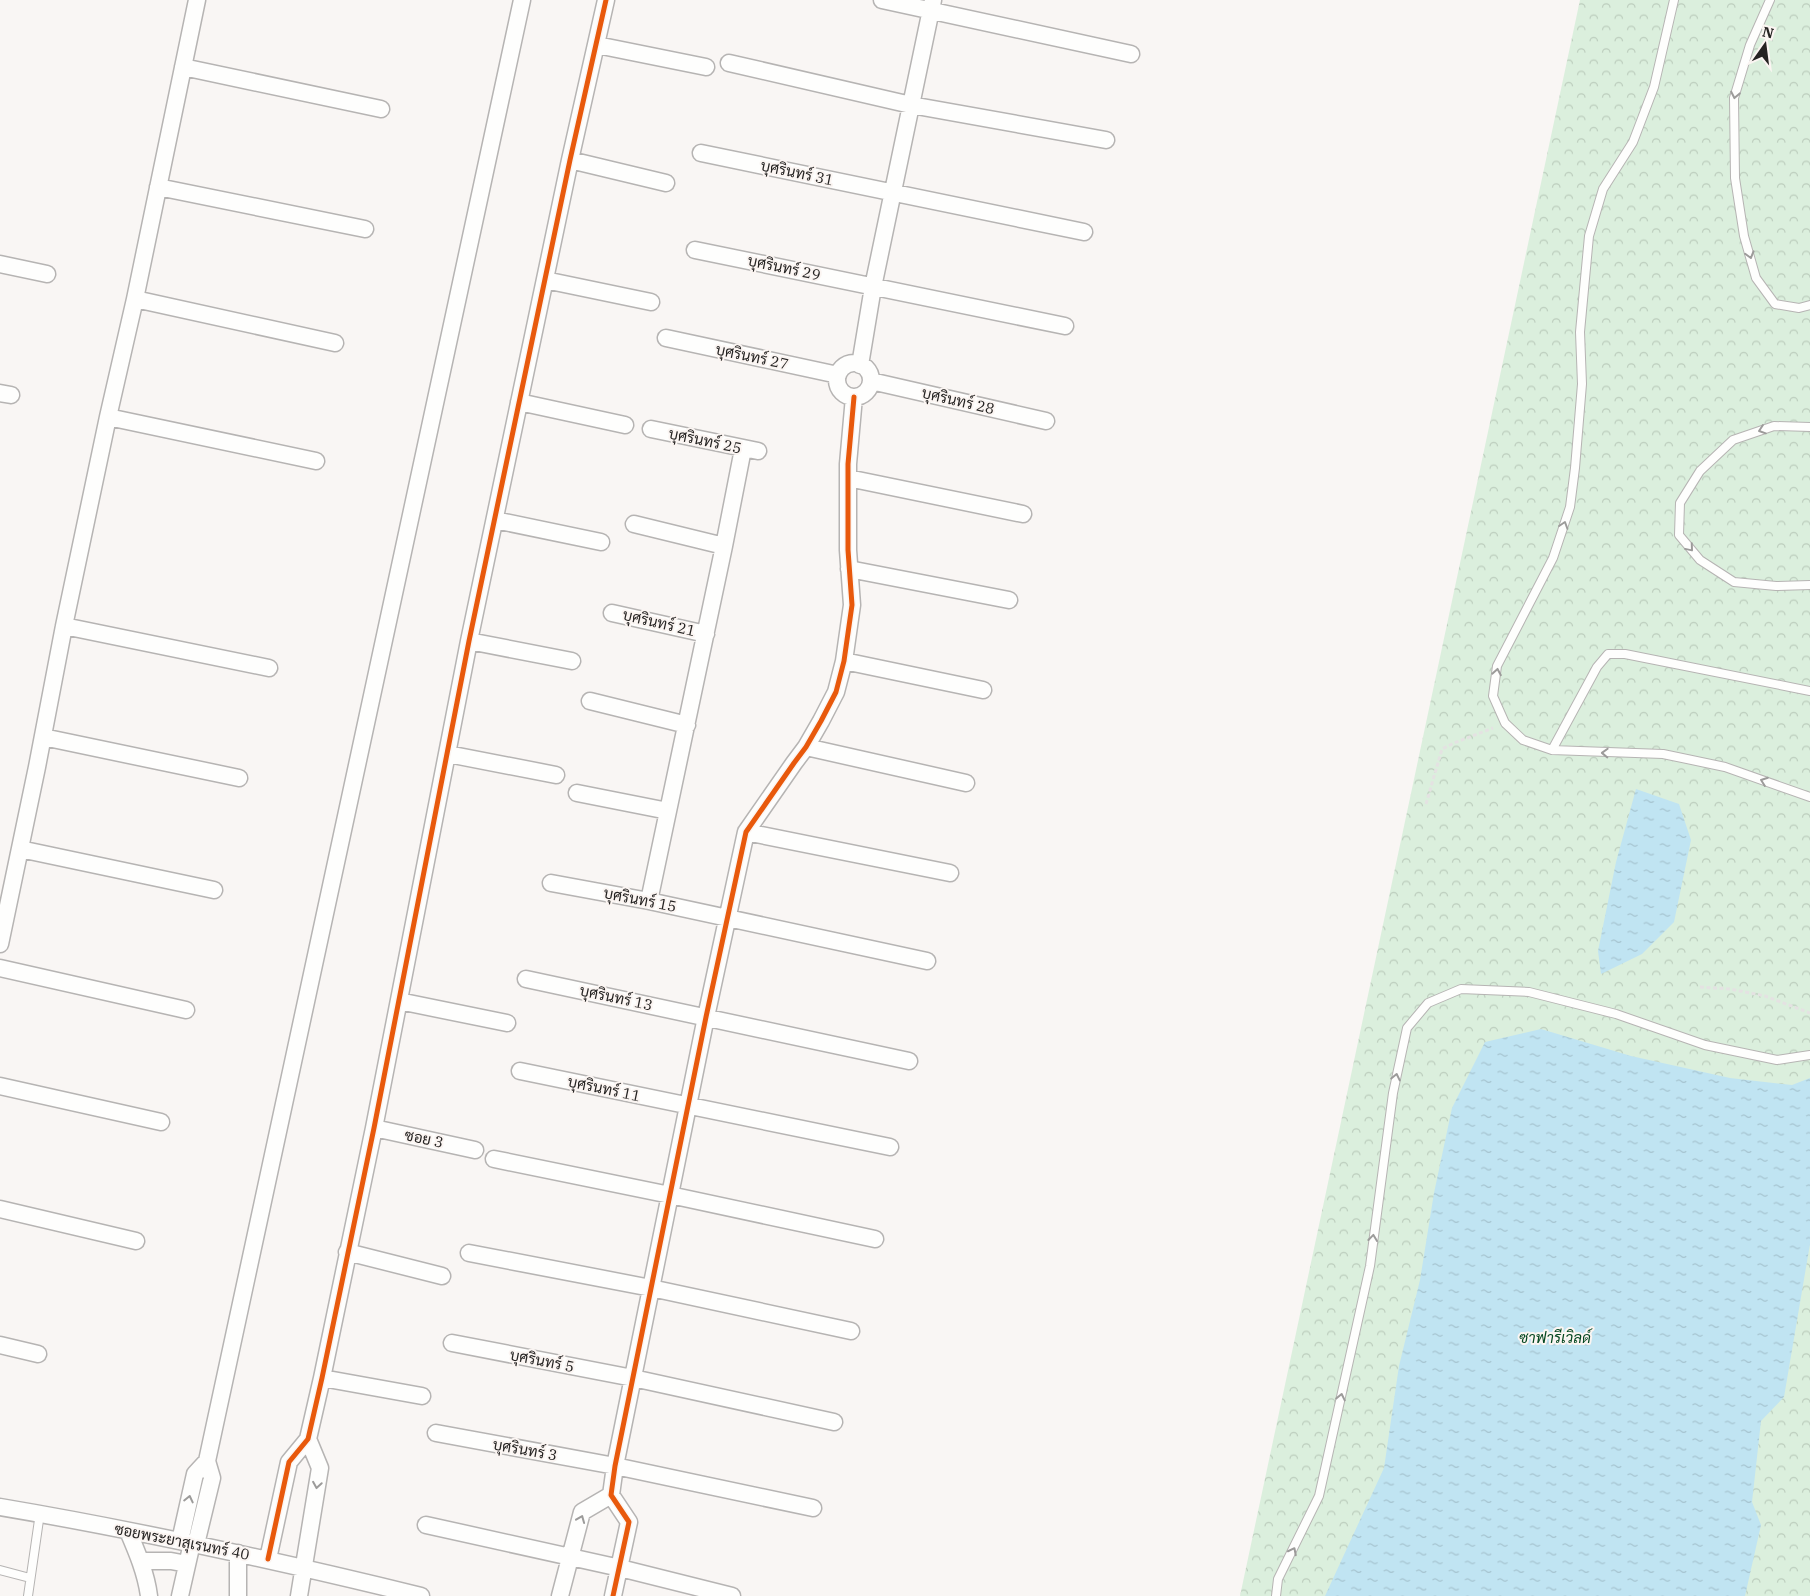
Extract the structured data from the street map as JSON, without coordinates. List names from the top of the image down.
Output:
{
  "streets": {
    "street": [
      "บุศรินทร์ 31",
      "บุศรินทร์ 29",
      "บุศรินทร์ 27",
      "บุศรินทร์ 28",
      "บุศรินทร์ 25",
      "บุศรินทร์ 21",
      "บุศรินทร์ 15",
      "บุศรินทร์ 13",
      "บุศรินทร์ 11",
      "ซอย 3",
      "บุศรินทร์ 5",
      "บุศรินทร์ 3",
      "ซอยพระยาสุเรนทร์ 40"
    ]
  },
  "crossings": [
    ["บุศรินทร์ 27", "บุศรินทร์ 28"]
  ],
  "parks": ["ซาฟารีเวิลด์"],
  "north": "top"
}
